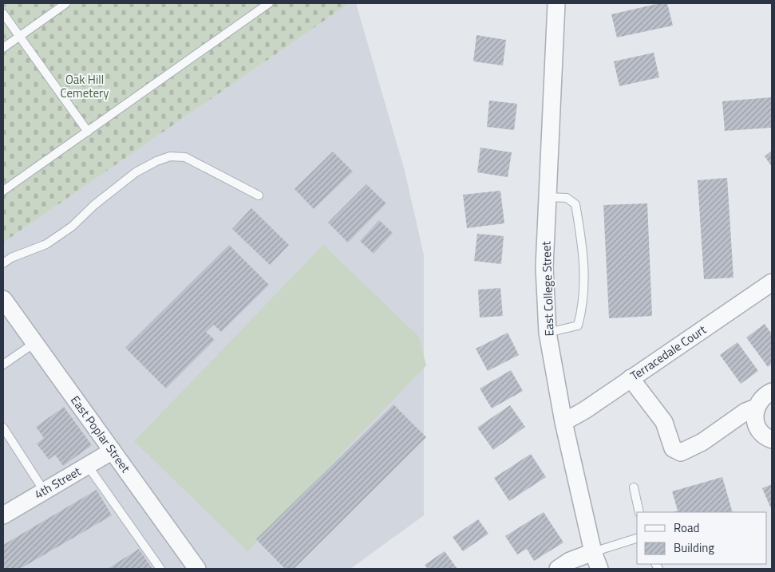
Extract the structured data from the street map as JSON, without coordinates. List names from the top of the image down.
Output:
{
  "streets": {
    "street": [
      "East College Street",
      "Terracedale Court",
      "East Poplar Street",
      "4th Street"
    ]
  },
  "crossings": [
    ["East College Street", "Terracedale Court"],
    ["East Poplar Street", "4th Street"]
  ],
  "parks": ["Oak Hill Cemetery"],
  "legend": ["Road", "Building"]
}
